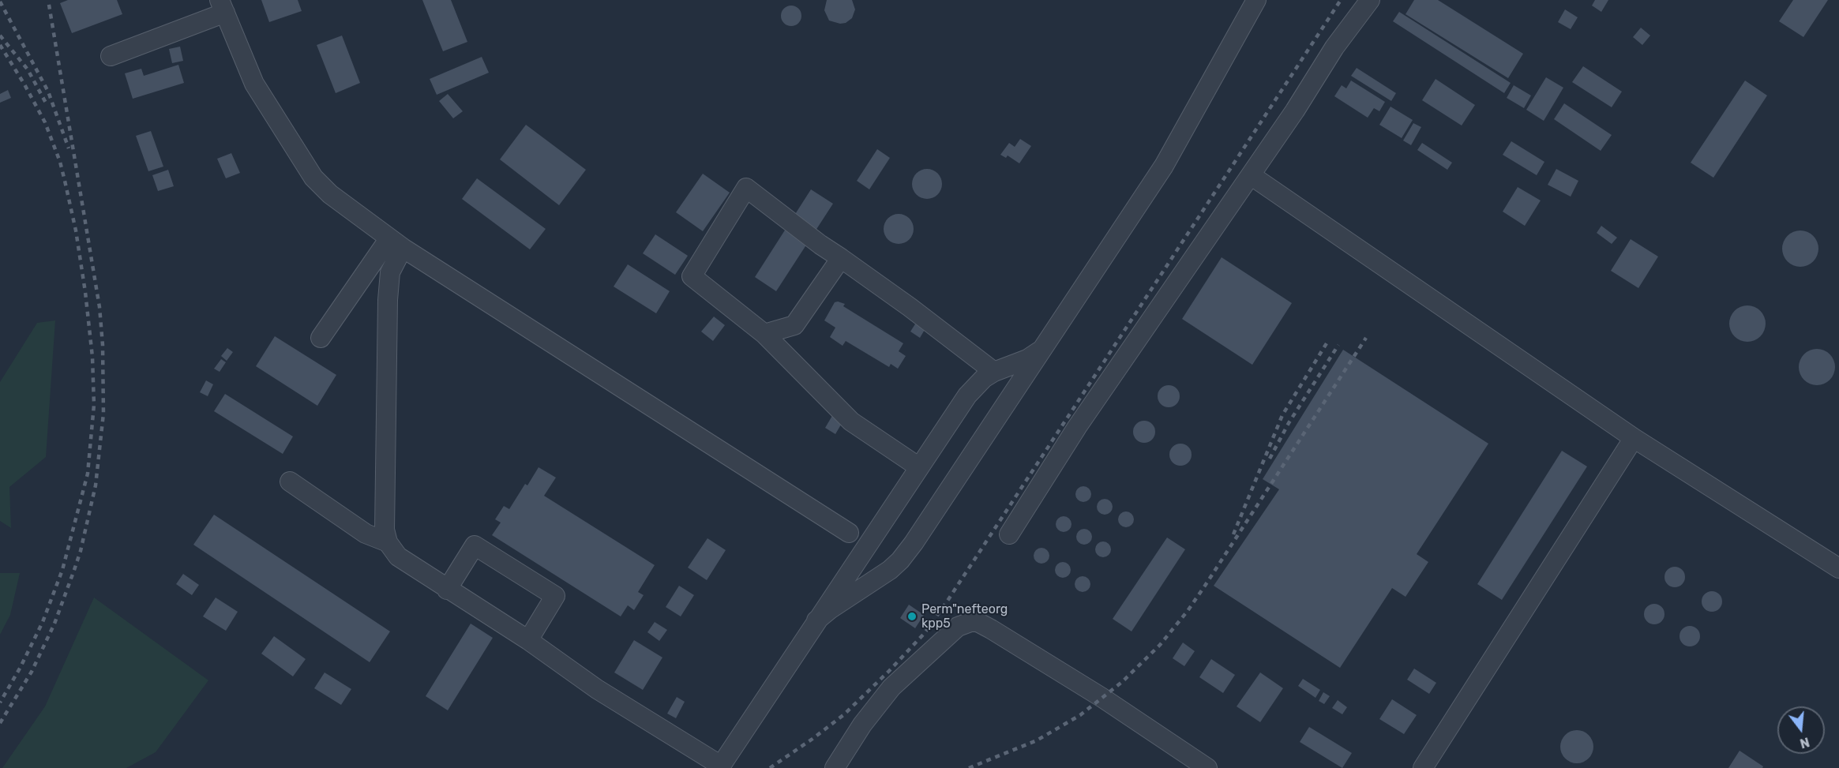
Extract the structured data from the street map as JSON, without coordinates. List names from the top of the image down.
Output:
{
  "places": ["Perm\"nefteorg kpp5"],
  "north": "bottom"
}
